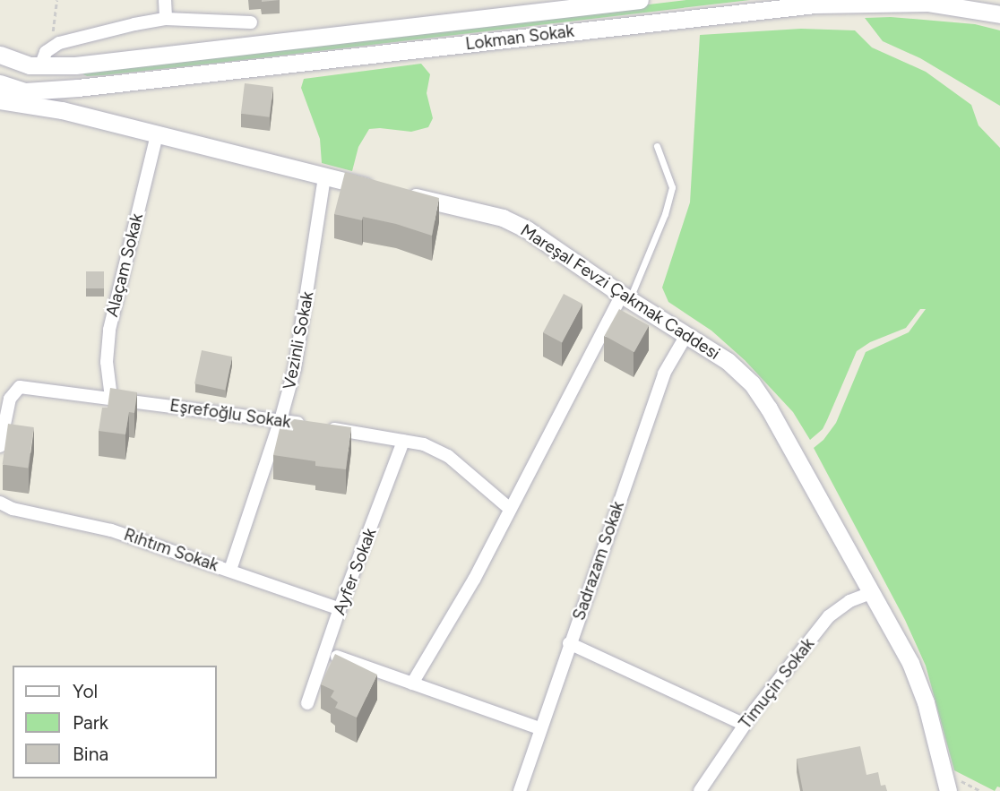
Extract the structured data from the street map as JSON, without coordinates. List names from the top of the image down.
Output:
{
  "streets": {
    "main road": ["Lokman Sokak", "Mareşal Fevzi Çakmak Caddesi"],
    "street": [
      "Alaçam Sokak",
      "Vezinli Sokak",
      "Eşrefoğlu Sokak",
      "Rıhtım Sokak",
      "Sadrazam Sokak",
      "Ayfer Sokak",
      "Timuçin Sokak"
    ]
  },
  "crossings": [
    ["Lokman Sokak", "Mareşal Fevzi Çakmak Caddesi"],
    ["Alaçam Sokak", "Mareşal Fevzi Çakmak Caddesi"],
    ["Alaçam Sokak", "Eşrefoğlu Sokak"],
    ["Mareşal Fevzi Çakmak Caddesi", "Vezinli Sokak"],
    ["Mareşal Fevzi Çakmak Caddesi", "Sadrazam Sokak"],
    ["Mareşal Fevzi Çakmak Caddesi", "Timuçin Sokak"],
    ["Vezinli Sokak", "Eşrefoğlu Sokak"],
    ["Vezinli Sokak", "Rıhtım Sokak"],
    ["Eşrefoğlu Sokak", "Ayfer Sokak"],
    ["Rıhtım Sokak", "Ayfer Sokak"]
  ],
  "legend": ["Yol", "Park", "Bina"]
}
